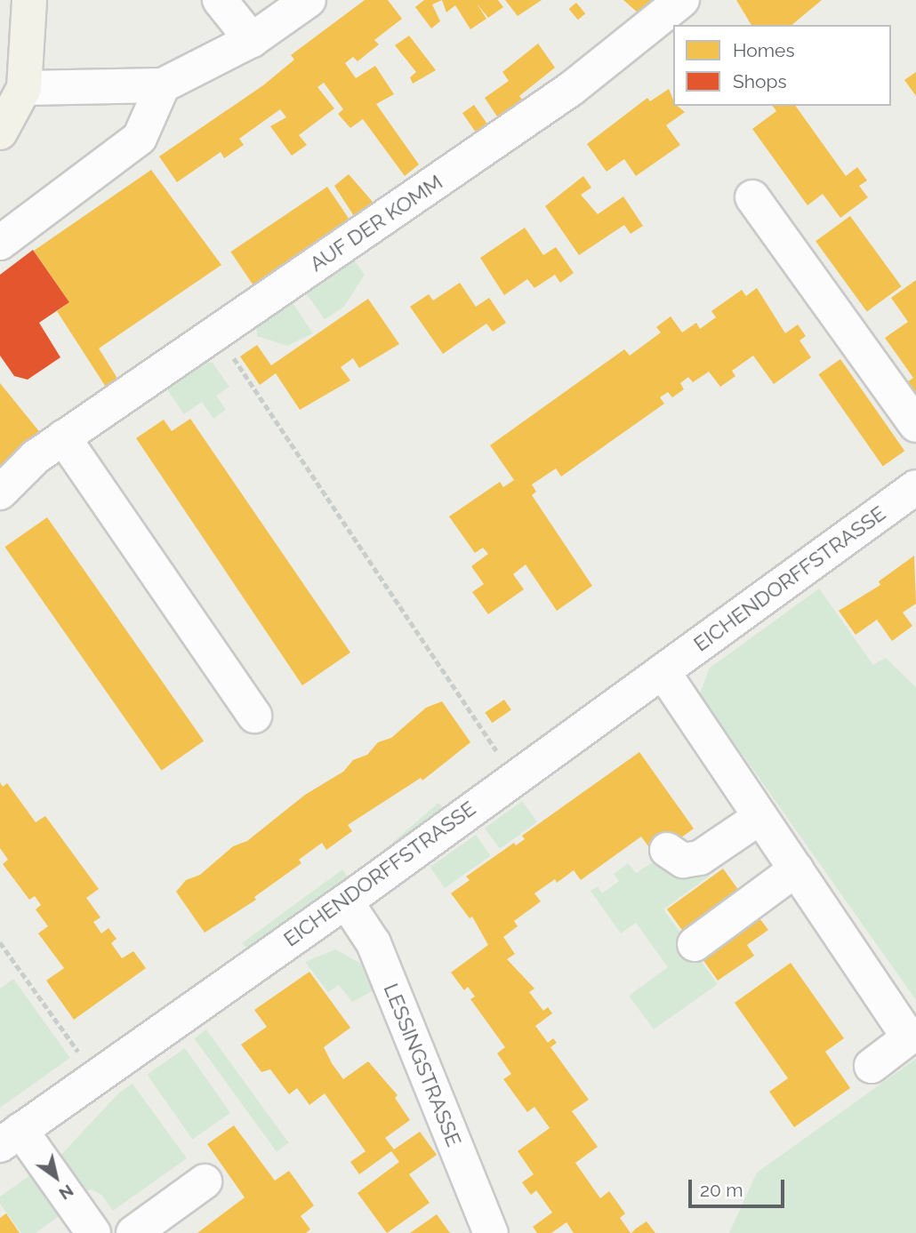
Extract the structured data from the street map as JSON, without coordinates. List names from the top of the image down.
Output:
{
  "streets": {
    "street": ["AUF DER KOMM", "EICHENDORFFSTRASSE", "LESSINGSTRASSE"]
  },
  "crossings": [
    ["EICHENDORFFSTRASSE", "LESSINGSTRASSE"]
  ],
  "legend": ["Homes", "Shops"],
  "scale_bar": "20 m",
  "north": "bottom right"
}
